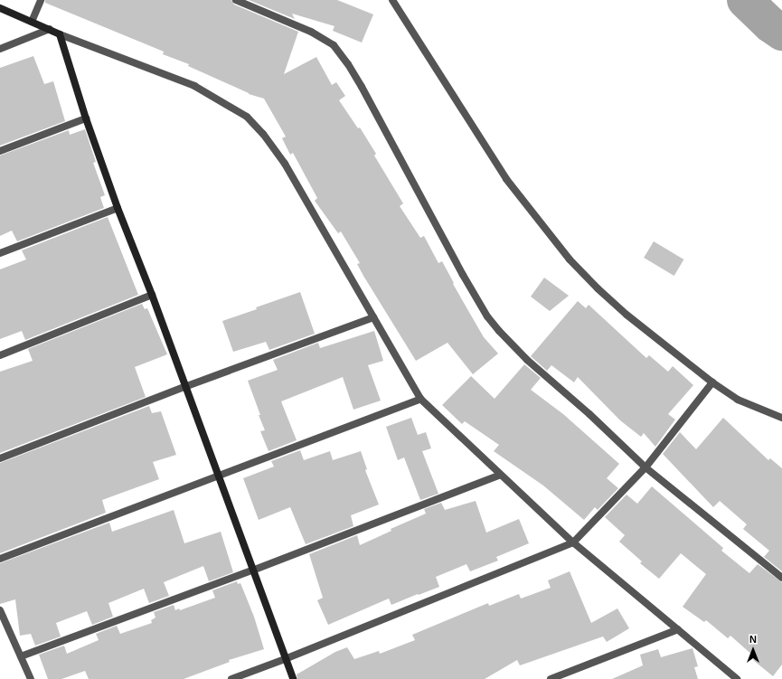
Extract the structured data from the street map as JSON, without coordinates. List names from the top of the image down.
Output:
{
  "north": "top"
}
